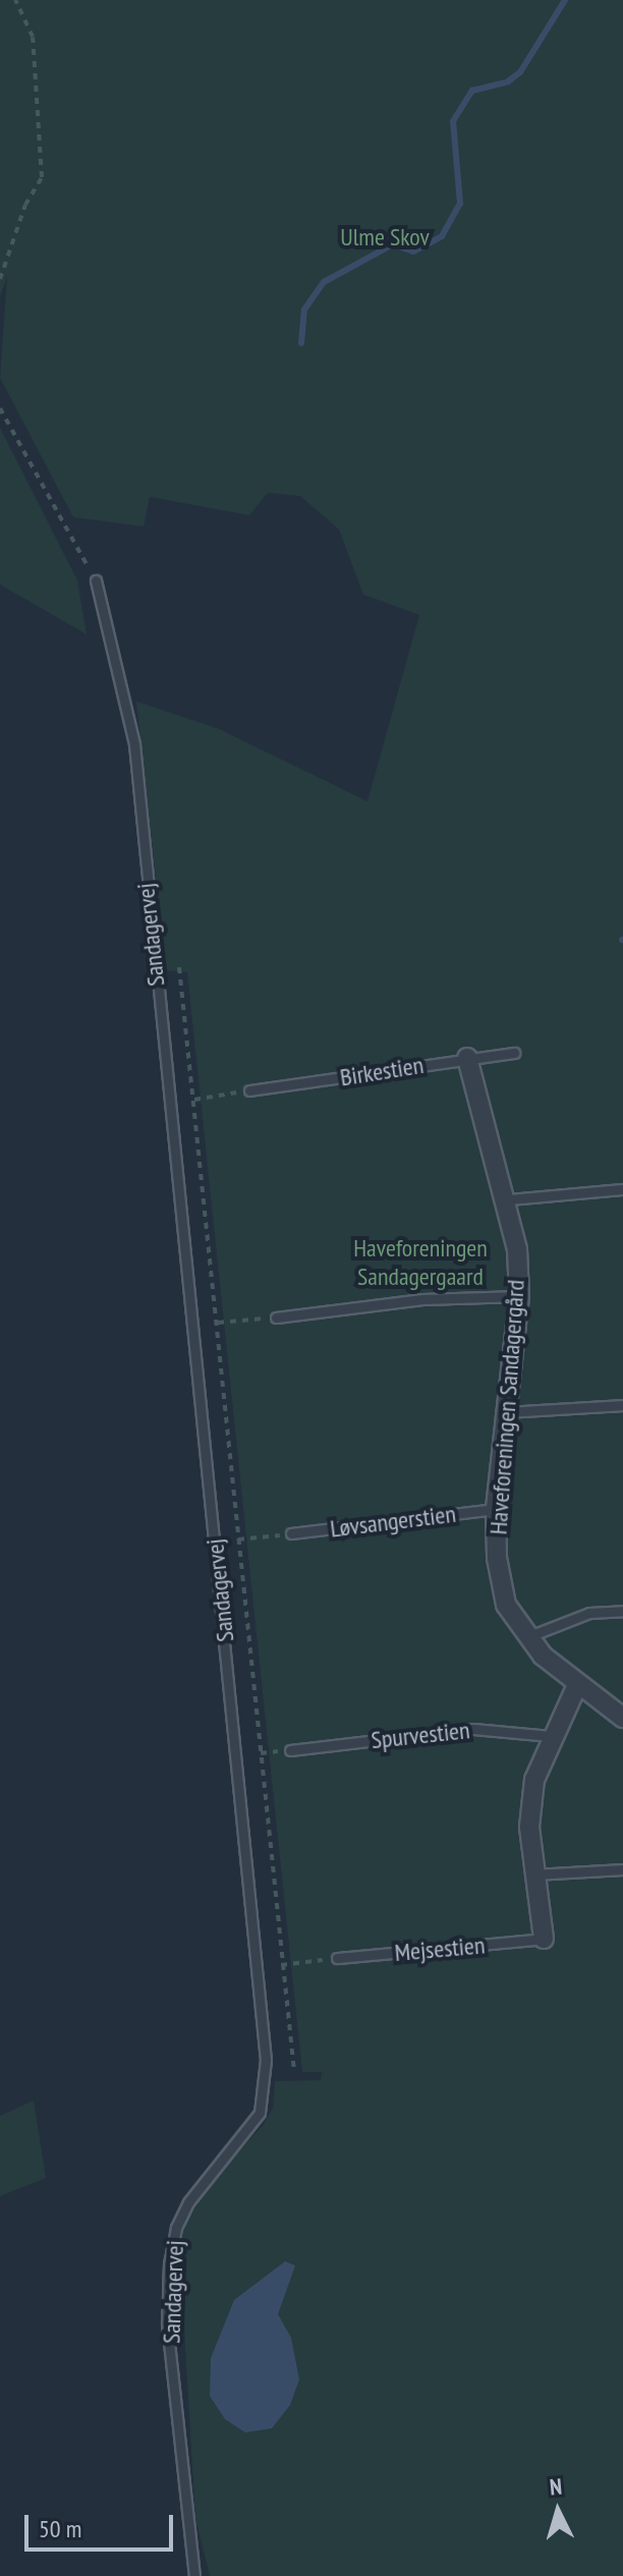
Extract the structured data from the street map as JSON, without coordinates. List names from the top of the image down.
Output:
{
  "streets": {
    "street": ["Haveforeningen Sandagergård"],
    "lane": [
      "Sandagervej",
      "Birkestien",
      "Løvsangerstien",
      "Spurvestien",
      "Mejsestien"
    ]
  },
  "crossings": [
    ["Birkestien", "Haveforeningen Sandagergård"],
    ["Haveforeningen Sandagergård", "Løvsangerstien"]
  ],
  "parks": ["Ulme Skov", "Haveforeningen Sandagergaard"],
  "scale_bar": "50 m",
  "north": "top"
}
